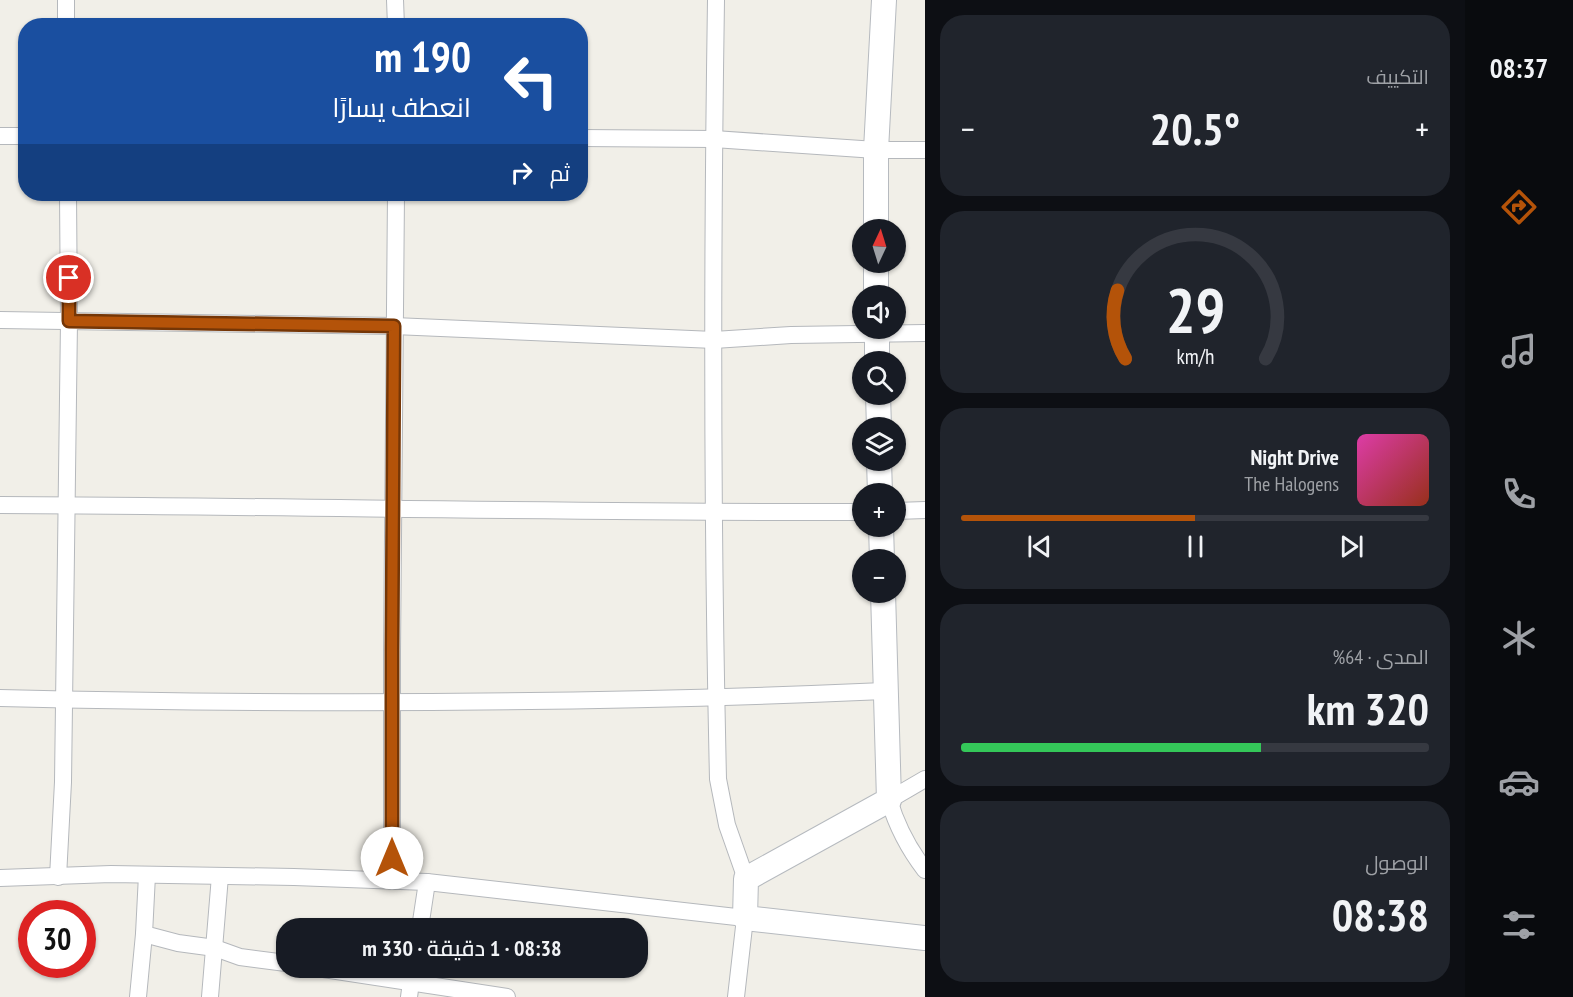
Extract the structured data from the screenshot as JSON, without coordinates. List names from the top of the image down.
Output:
{
  "north": "top",
  "page": {
    "tabs": "08:37",
    "tile": [
      "التكييف",
      ["المدى · 64%", "320 km"],
      ["الوصول", "08:38"]
    ],
    "turn": ["190 m", "انعطف يسارًا"],
    "heat": ["−", "20.5°", "+"],
    "then": "ثم",
    "map_buttons": ["+", "−"],
    "song": ["Night Drive", "The Halogens"],
    "limit": "30",
    "trip": "08:38 · 1 دقيقة · 330 m",
    "gauge": ["29", "km/h"]
  }
}
